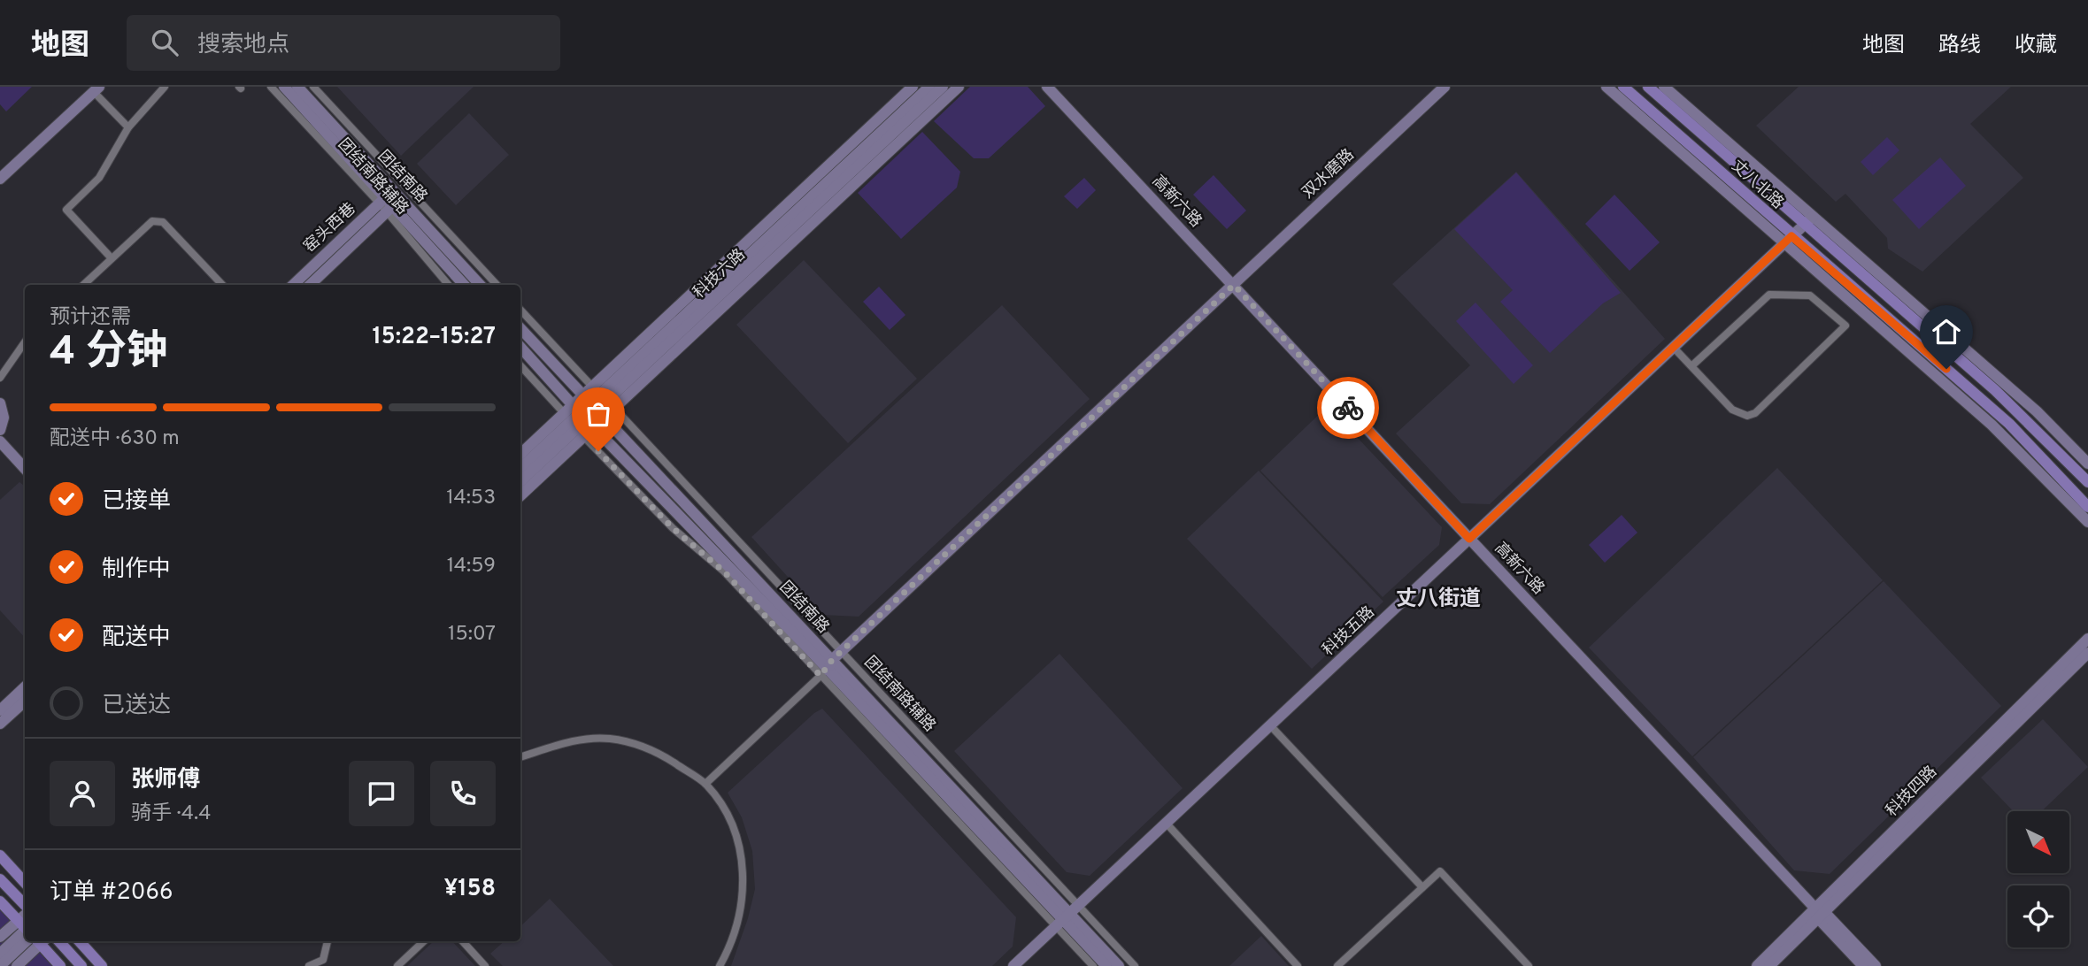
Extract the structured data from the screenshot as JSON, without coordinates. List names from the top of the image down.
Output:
{
  "streets": {
    "main road": [
      "双水磨路",
      "团结南路",
      "丈八北路",
      "高新六路",
      "窑头西巷",
      "科技六路",
      "科技五路",
      "科技四路"
    ],
    "street": ["团结南路辅路"]
  },
  "crossings": [
    ["双水磨路", "团结南路辅路"],
    ["双水磨路", "团结南路"],
    ["双水磨路", "高新六路"],
    ["团结南路辅路", "团结南路"],
    ["团结南路辅路", "窑头西巷"],
    ["团结南路辅路", "科技六路"],
    ["团结南路辅路", "科技五路"],
    ["团结南路", "窑头西巷"],
    ["团结南路", "科技六路"],
    ["团结南路", "科技五路"],
    ["丈八北路", "科技五路"],
    ["高新六路", "科技五路"],
    ["高新六路", "科技四路"]
  ],
  "districts": ["丈八街道"],
  "north": "bottom right",
  "page": {
    "header": "地图",
    "search": "搜索地点",
    "nav": ["地图", "路线", "收藏"],
    "heading": ["4 分钟", "预计还需", "15:22–15:27"],
    "panel": [
      "张师傅",
      "骑手 · 4.4",
      "订单 #2066",
      "¥158"
    ],
    "bar": "配送中 · 630 m",
    "list": [
      ["已接单", "14:53"],
      ["制作中", "14:59"],
      ["配送中", "15:07"],
      "已送达"
    ]
  }
}
